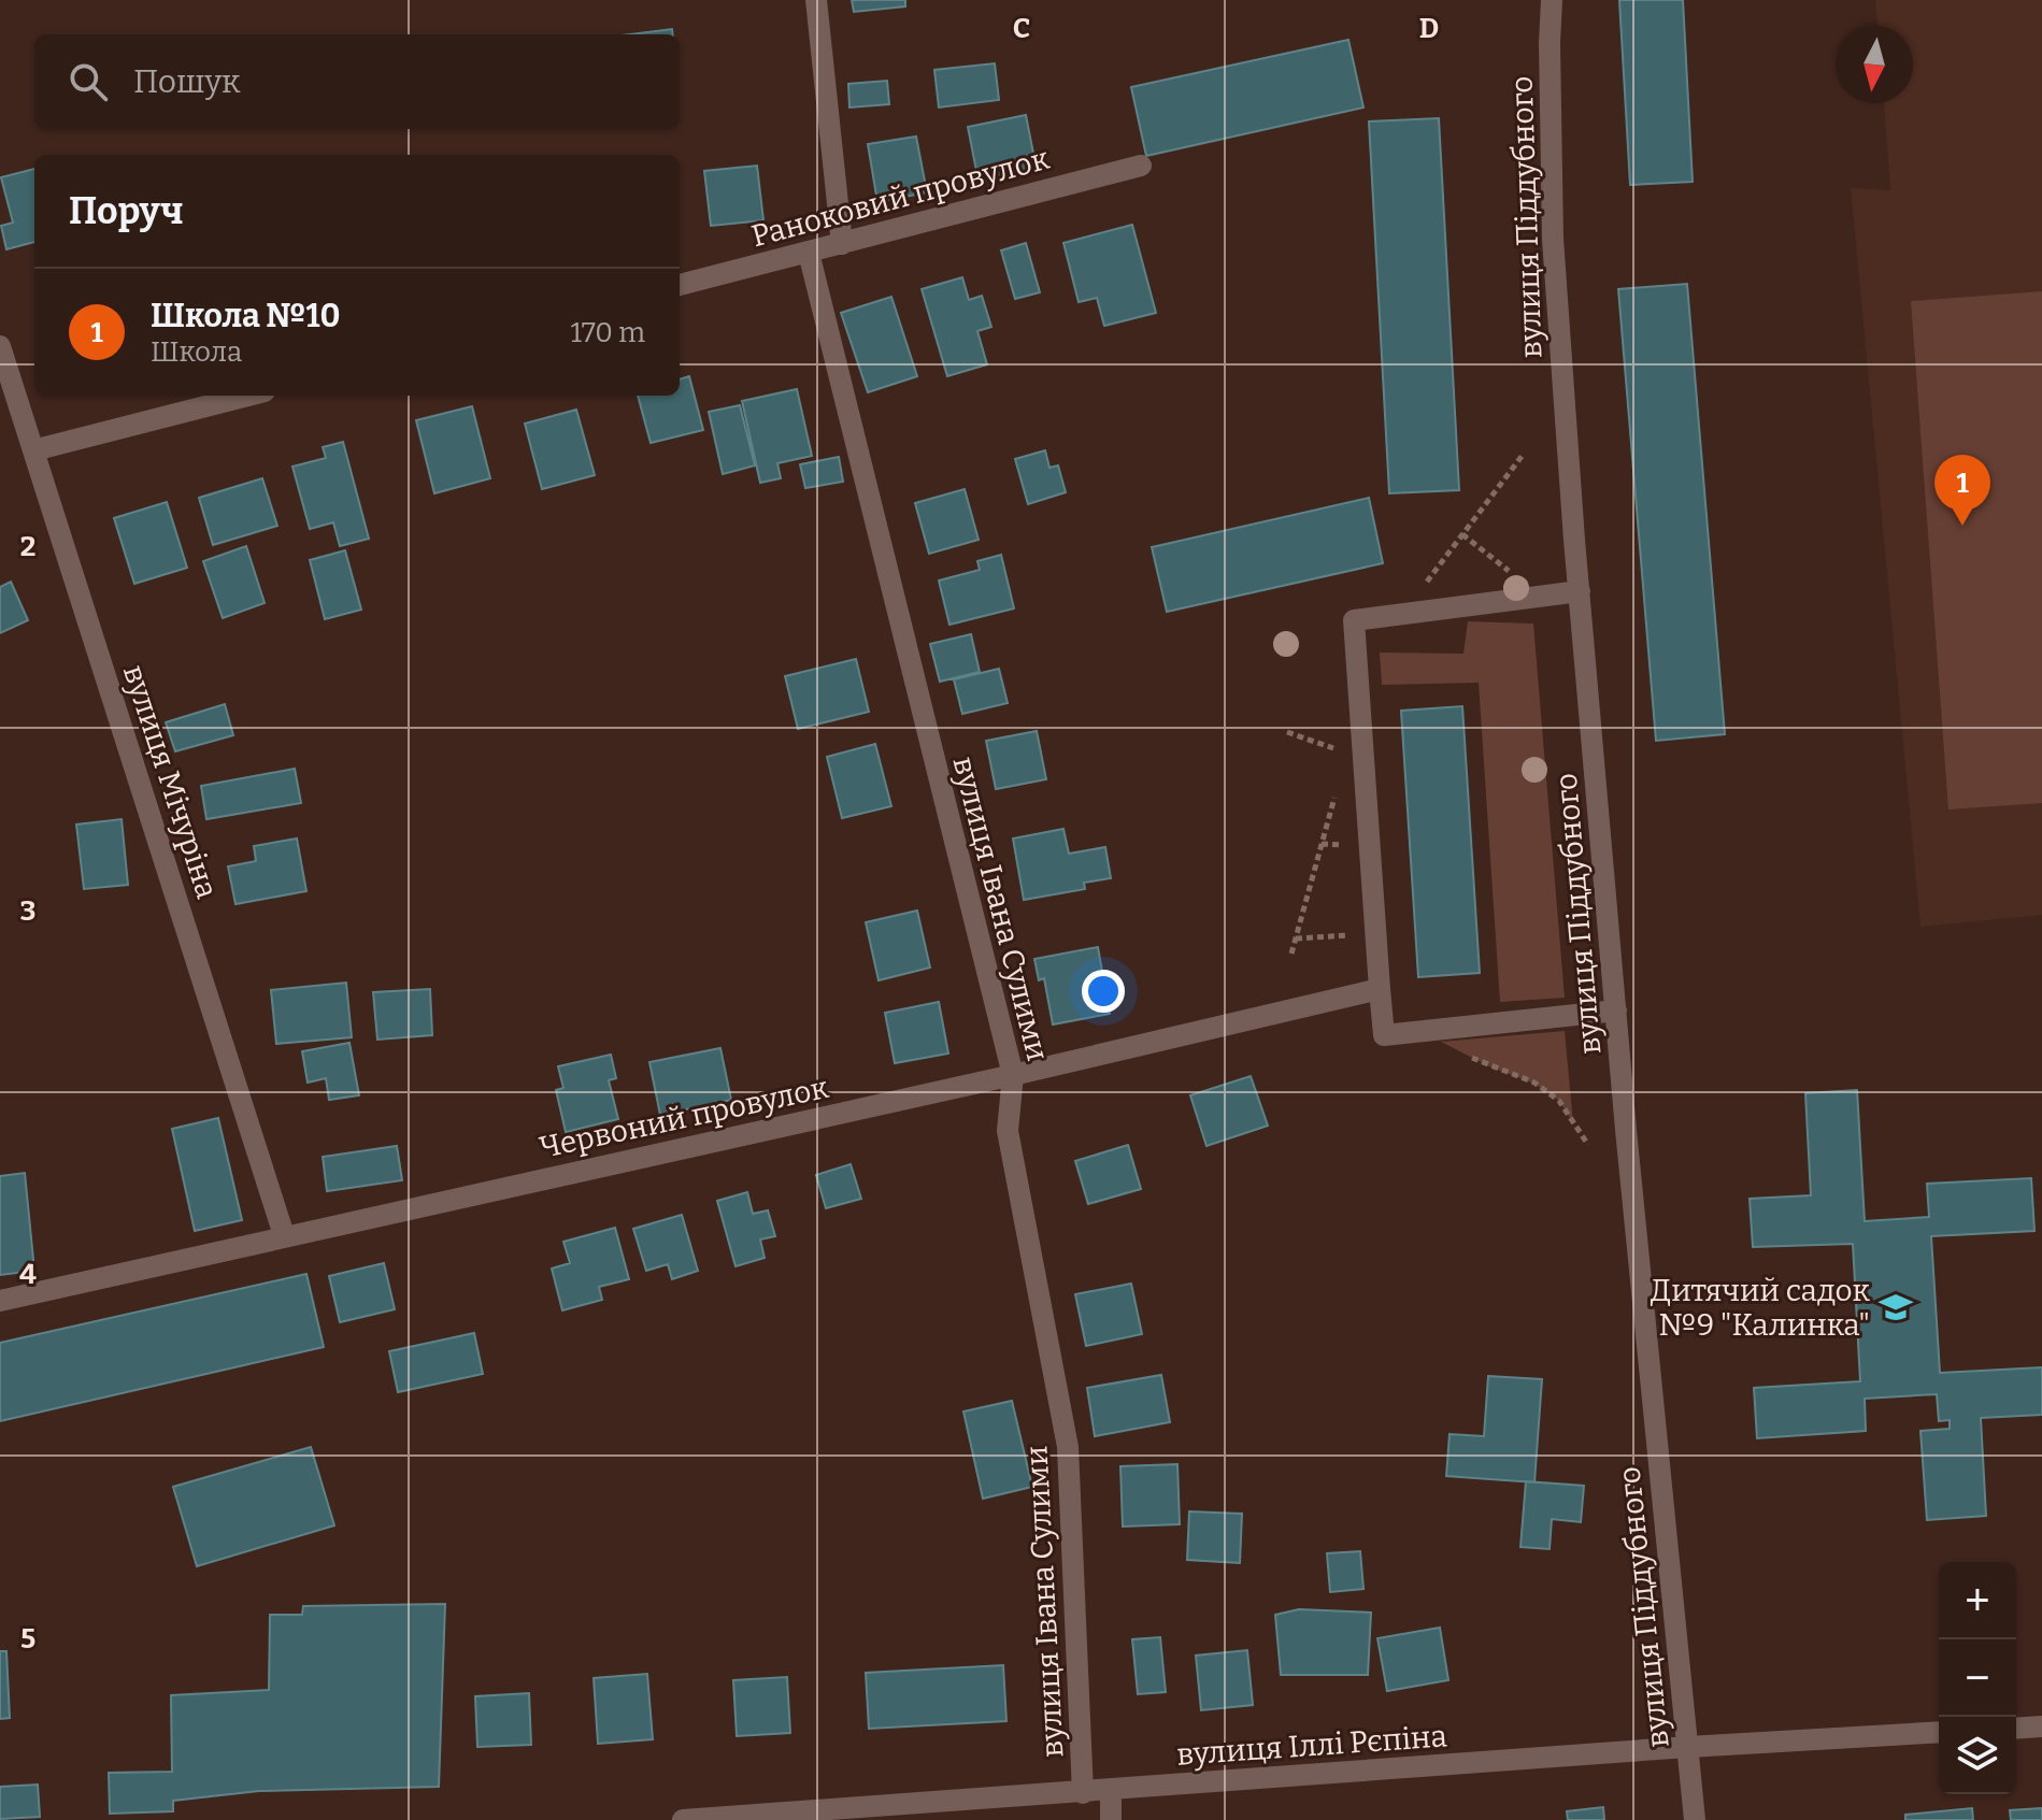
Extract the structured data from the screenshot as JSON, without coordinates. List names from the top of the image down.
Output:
{
  "streets": {
    "street": [
      "Раноковий провулок",
      "вулиця Піддубного",
      "вулиця Мічуріна",
      "вулиця Івана Сулими",
      "Червоний провулок",
      "вулиця Іллі Рєпіна"
    ]
  },
  "crossings": [
    ["Раноковий провулок", "вулиця Івана Сулими"],
    ["вулиця Піддубного", "вулиця Іллі Рєпіна"],
    ["вулиця Мічуріна", "Червоний провулок"],
    ["вулиця Івана Сулими", "Червоний провулок"],
    ["вулиця Івана Сулими", "вулиця Іллі Рєпіна"]
  ],
  "places": {
    "school or university": ["Дитячий садок №9 \"Калинка\""]
  },
  "north": "bottom",
  "page": {
    "search": "Пошук",
    "heading": "Поруч",
    "list": [
      {
        "mark": "1",
        "name": "Школа №10",
        "note": "Школа",
        "value": "170 m"
      }
    ],
    "pins": "1",
    "map_buttons": ["+", "−"]
  },
  "grid": {
    "columns": ["C", "D"],
    "rows": [
      "2",
      "3",
      "4",
      "5"
    ]
  }
}
